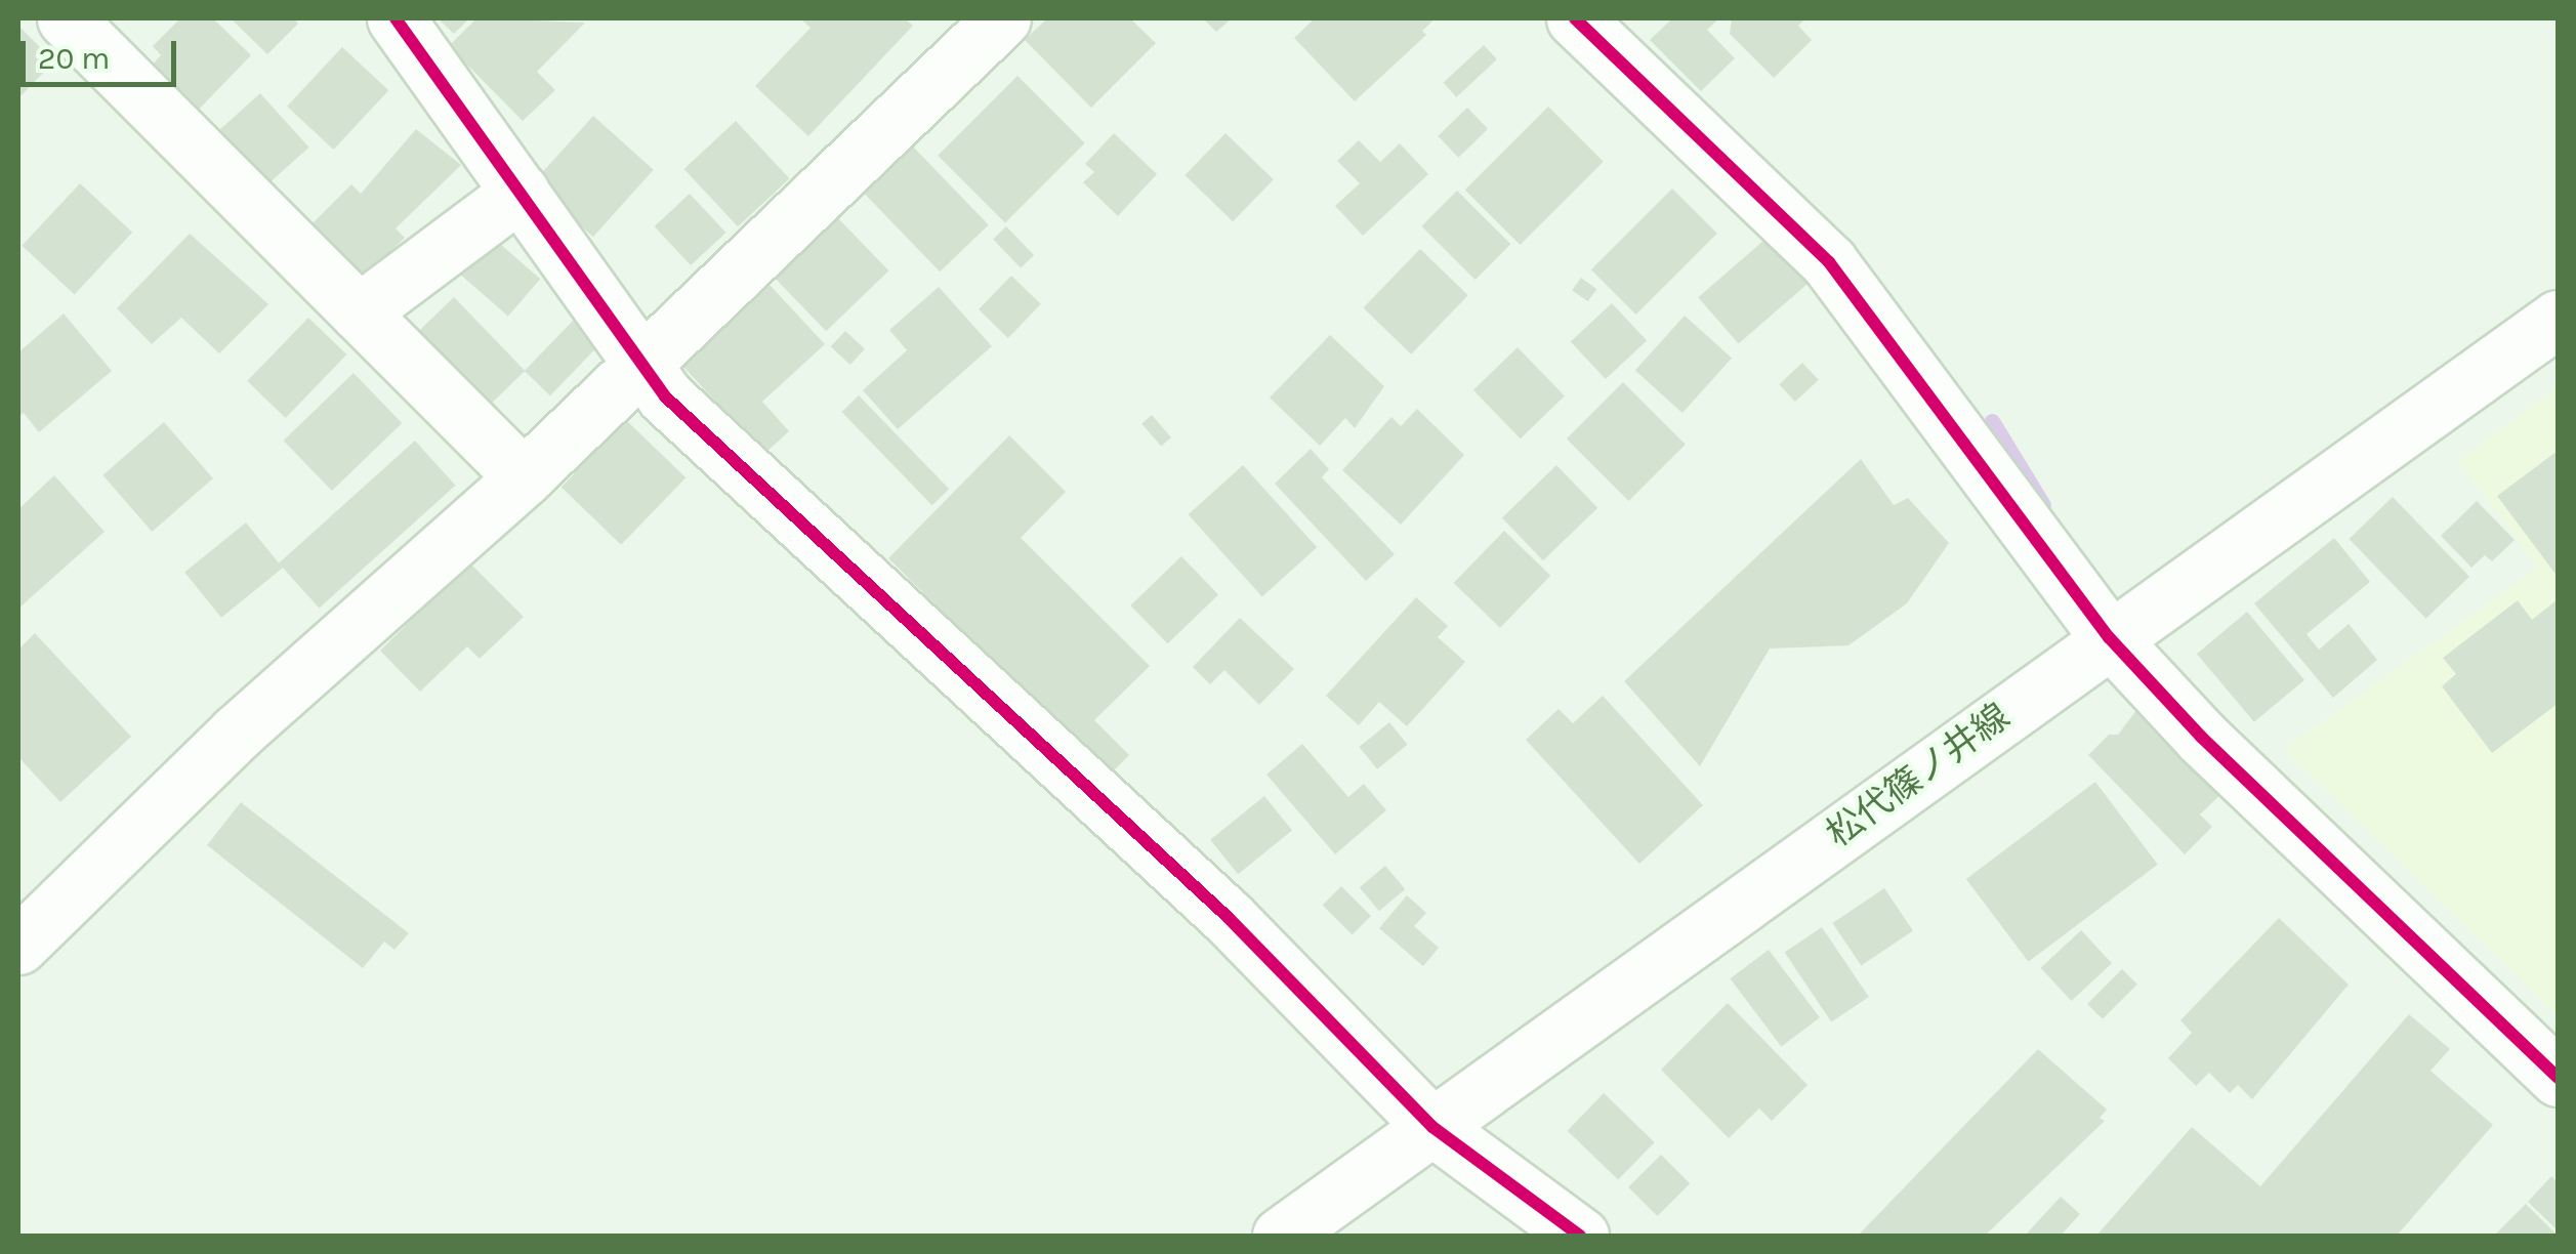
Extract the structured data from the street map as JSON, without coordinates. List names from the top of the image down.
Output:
{
  "streets": {
    "street": ["松代篠ノ井線"]
  },
  "scale_bar": "20 m"
}
